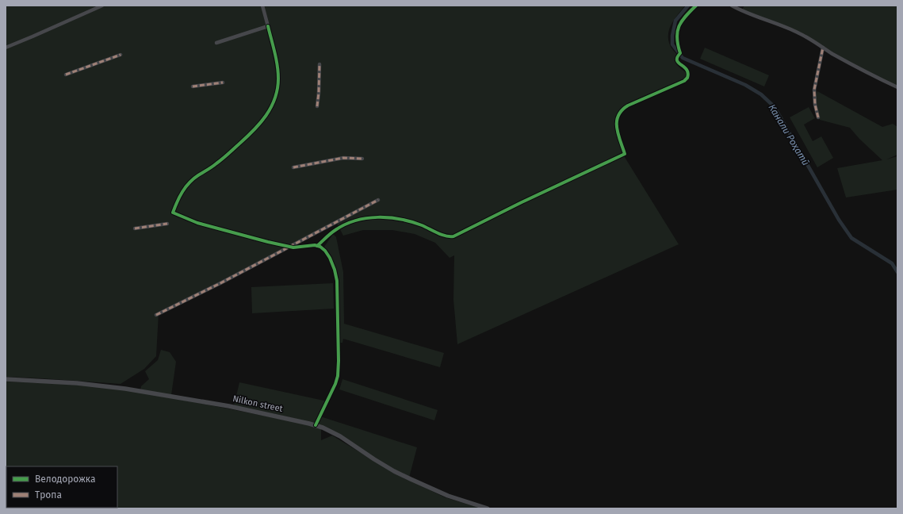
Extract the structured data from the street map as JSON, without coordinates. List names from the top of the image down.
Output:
{
  "streets": {
    "street": ["Nilkon street"]
  },
  "water": ["Канали Роҳатӣ"],
  "legend": ["Велодорожка", "Тропа"]
}
